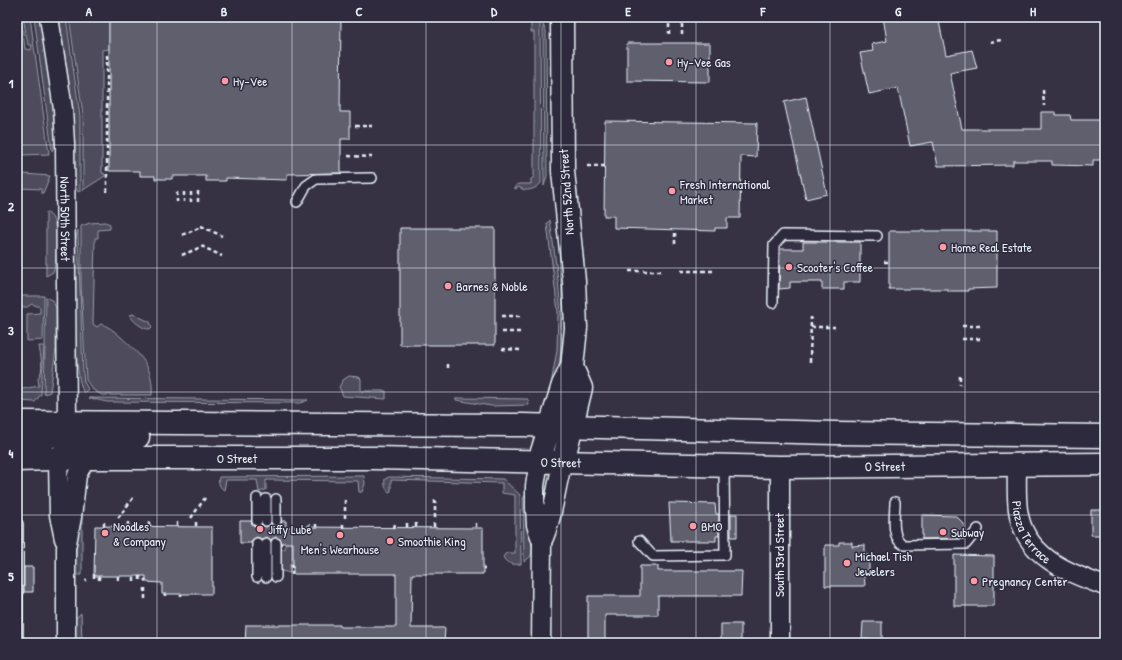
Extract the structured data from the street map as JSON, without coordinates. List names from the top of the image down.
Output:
{
  "streets": {
    "main road": ["North 52nd Street", "O Street"],
    "street": ["North 50th Street", "Piazza Terrace", "South 53rd Street"]
  },
  "crossings": [
    ["North 52nd Street", "O Street"],
    ["O Street", "Piazza Terrace"],
    ["O Street", "South 53rd Street"]
  ],
  "places": [
    "Hy-Vee Gas",
    "Hy-Vee",
    "Fresh International Market",
    "Home Real Estate",
    "Scooter's Coffee",
    "Barnes & Noble",
    "BMO",
    "Jiffy Lube",
    "Subway",
    "Noodles & Company",
    "Men's Wearhouse",
    "Smoothie King",
    "Michael Tish Jewelers",
    "Pregnancy Center"
  ],
  "grid": {
    "columns": [
      "A",
      "B",
      "C",
      "D",
      "E",
      "F",
      "G",
      "H"
    ],
    "rows": [
      "1",
      "2",
      "3",
      "4",
      "5"
    ]
  }
}
